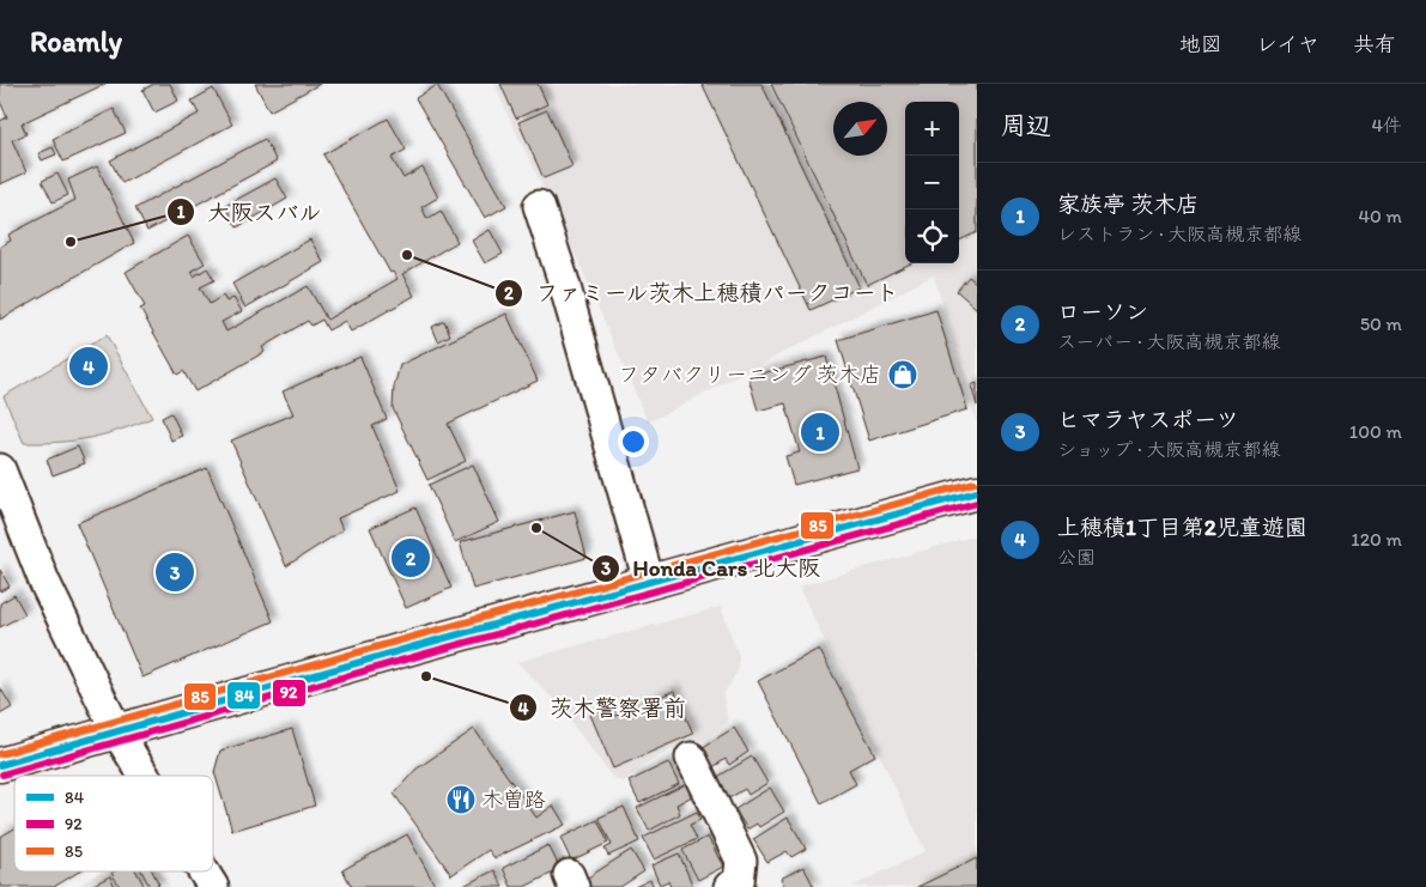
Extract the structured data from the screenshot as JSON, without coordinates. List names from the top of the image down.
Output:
{
  "places": {
    "other": [
      "大阪スバル",
      "ファミール茨木上穂積パークコート",
      "Honda Cars 北大阪",
      "茨木警察署前"
    ],
    "shop": ["フタバクリーニング 茨木店"],
    "restaurant": ["木曽路"]
  },
  "lines": ["transit line 85", "transit line 84", "transit line 92"],
  "legend": ["84", "92", "85"],
  "north": "top right",
  "page": {
    "header": "Roamly",
    "nav": ["地図", "レイヤ", "共有"],
    "heading": ["周辺", "4件"],
    "map_buttons": ["+", "−"],
    "list": [
      {
        "mark": "1",
        "name": "家族亭 茨木店",
        "note": "レストラン · 大阪高槻京都線",
        "value": "40 m"
      },
      {
        "mark": "2",
        "name": "ローソン",
        "note": "スーパー · 大阪高槻京都線",
        "value": "50 m"
      },
      {
        "mark": "3",
        "name": "ヒマラヤスポーツ",
        "note": "ショップ · 大阪高槻京都線",
        "value": "100 m"
      },
      {
        "mark": "4",
        "name": "上穂積1丁目第2児童遊園",
        "note": "公園",
        "value": "120 m"
      }
    ],
    "pins": [
      "4",
      "1",
      "2",
      "3"
    ]
  }
}
